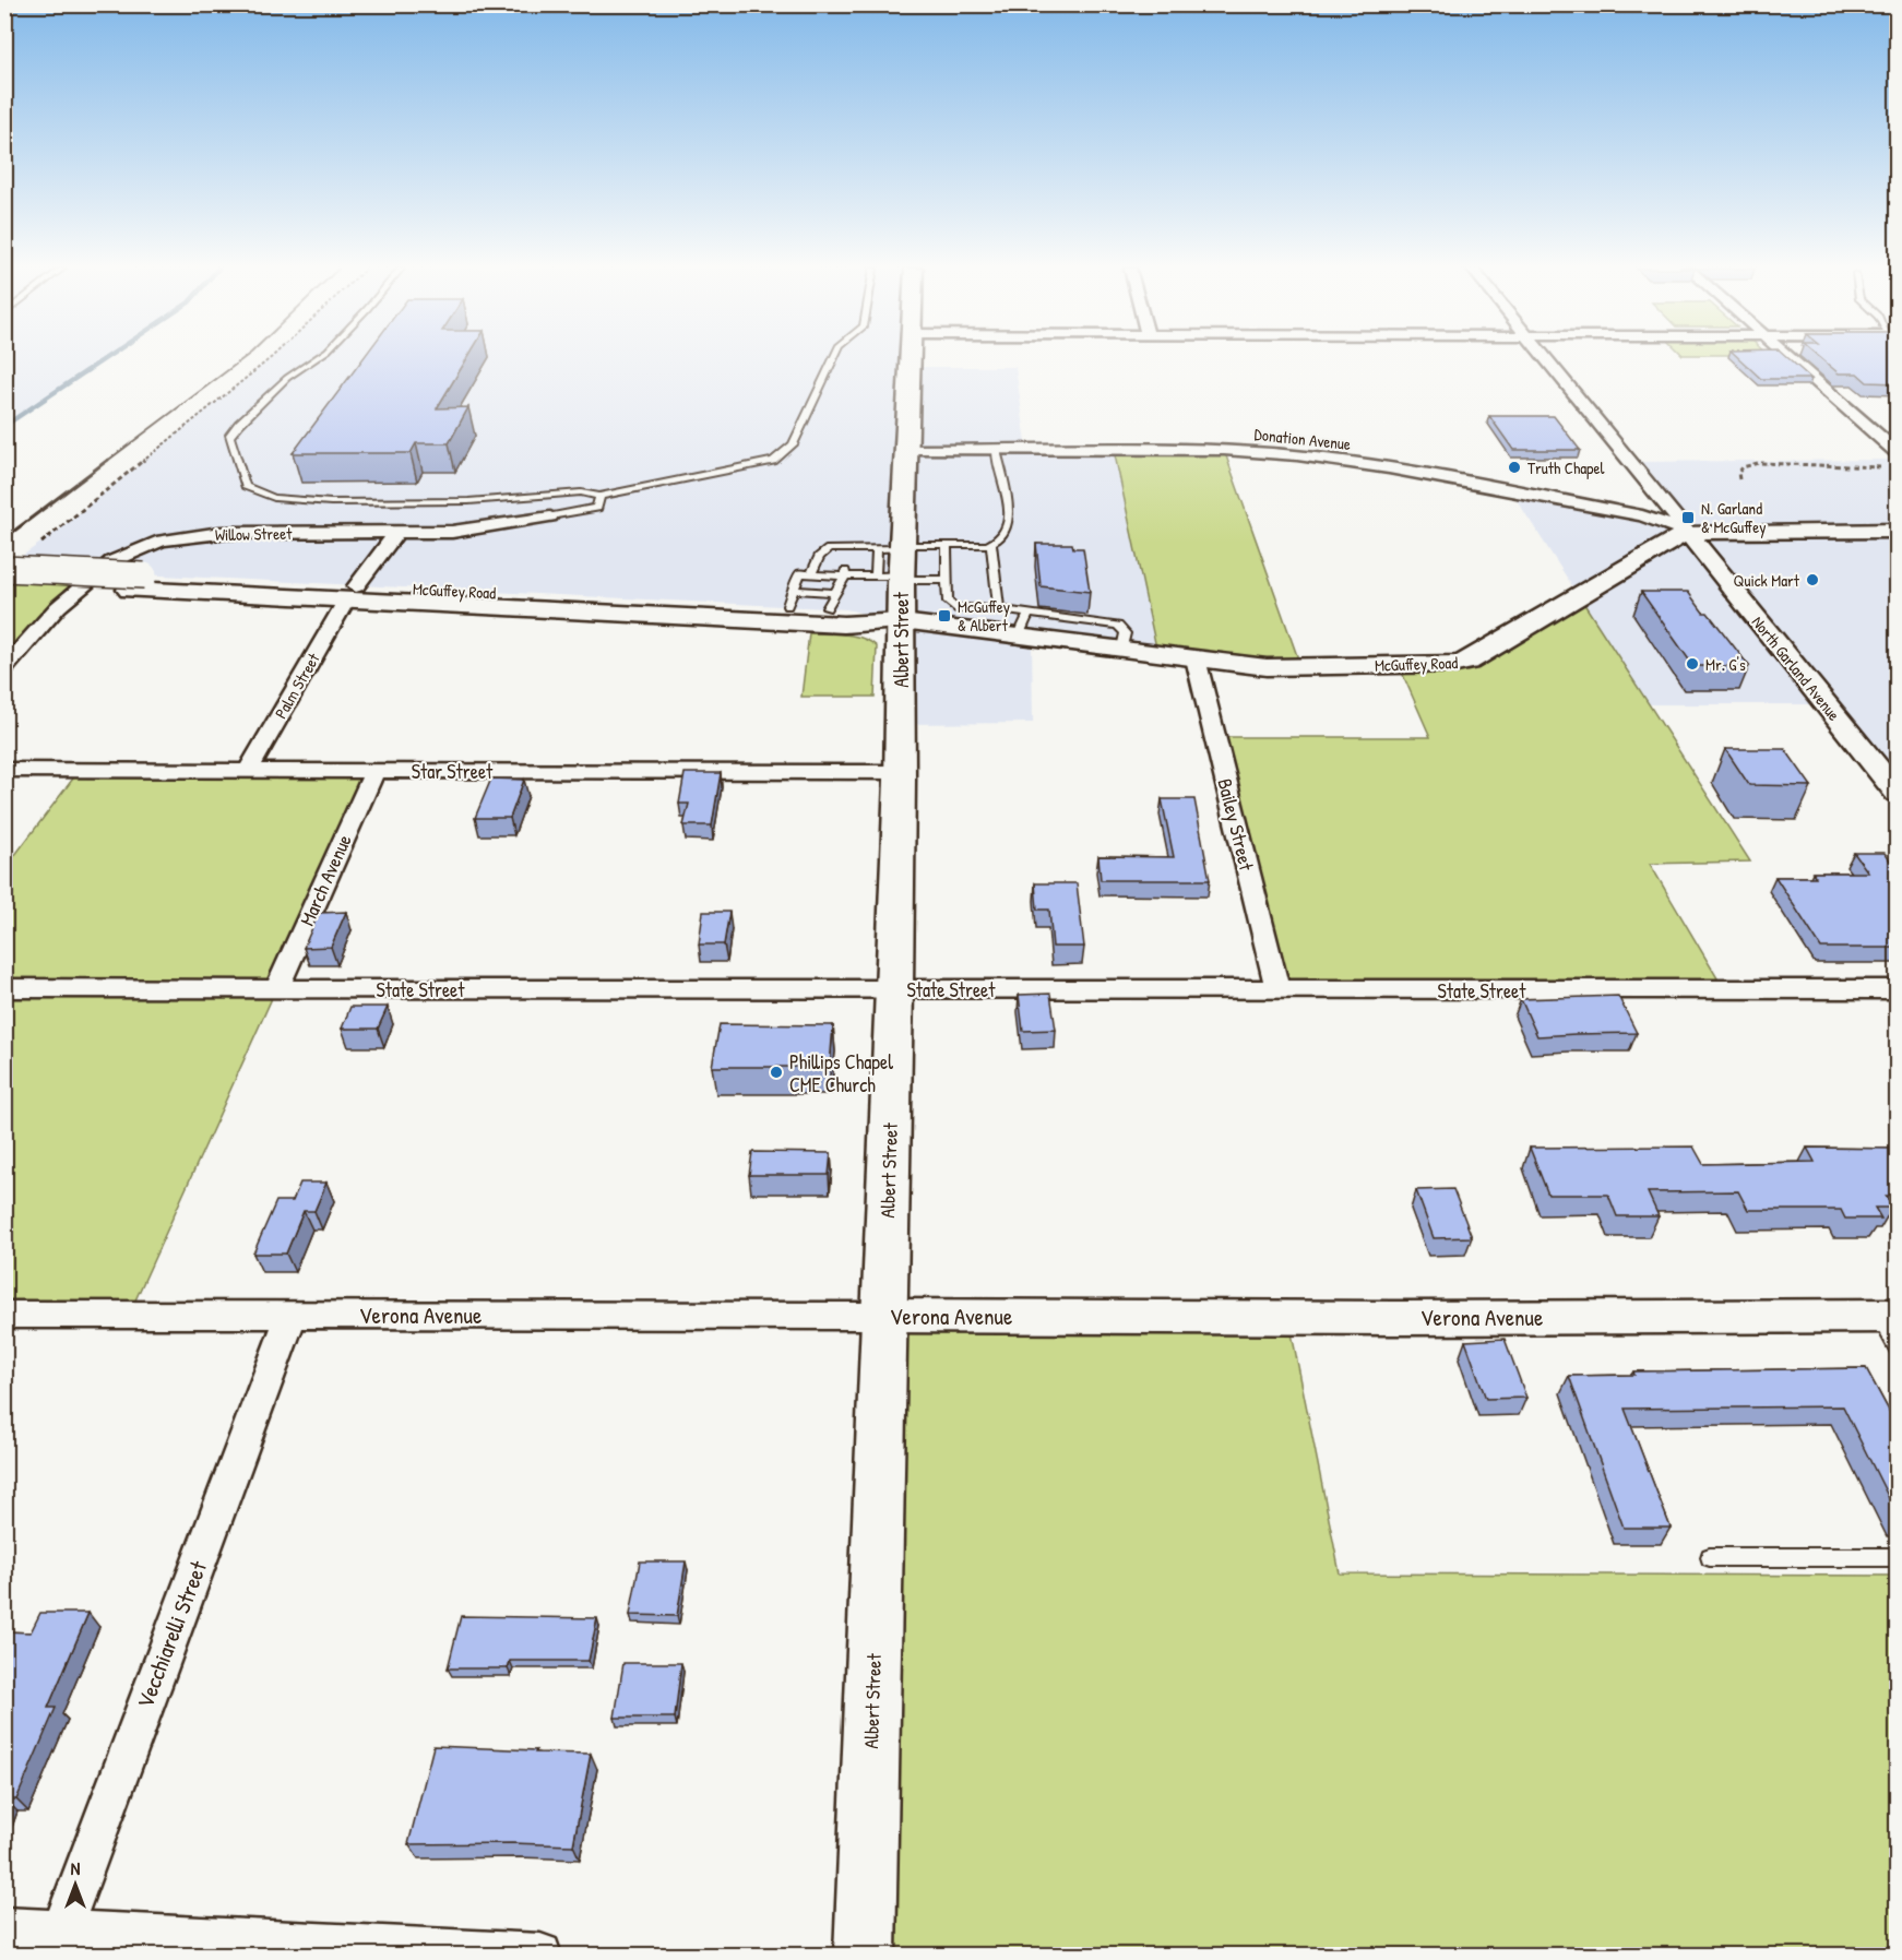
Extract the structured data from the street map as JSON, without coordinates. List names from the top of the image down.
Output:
{
  "streets": {
    "main road": ["McGuffey Road", "Albert Street"],
    "street": [
      "Donation Avenue",
      "Willow Street",
      "North Garland Avenue",
      "Palm Street",
      "Star Street",
      "Bailey Street",
      "March Avenue",
      "State Street",
      "Verona Avenue",
      "Vecchiarelli Street"
    ]
  },
  "crossings": [
    ["Donation Avenue", "McGuffey Road"],
    ["Donation Avenue", "Albert Street"],
    ["Donation Avenue", "North Garland Avenue"],
    ["Willow Street", "Palm Street"],
    ["McGuffey Road", "Albert Street"],
    ["McGuffey Road", "North Garland Avenue"],
    ["McGuffey Road", "Palm Street"],
    ["McGuffey Road", "Bailey Street"],
    ["Albert Street", "Star Street"],
    ["Albert Street", "State Street"],
    ["Albert Street", "Verona Avenue"],
    ["Palm Street", "Star Street"],
    ["Star Street", "March Avenue"],
    ["Bailey Street", "State Street"],
    ["March Avenue", "State Street"],
    ["Verona Avenue", "Vecchiarelli Street"]
  ],
  "places": {
    "other": [
      "Truth Chapel",
      "Quick Mart",
      "Mr. G's",
      "Phillips Chapel CME Church"
    ],
    "transit": ["N. Garland & McGuffey", "McGuffey & Albert"]
  },
  "north": "top"
}
